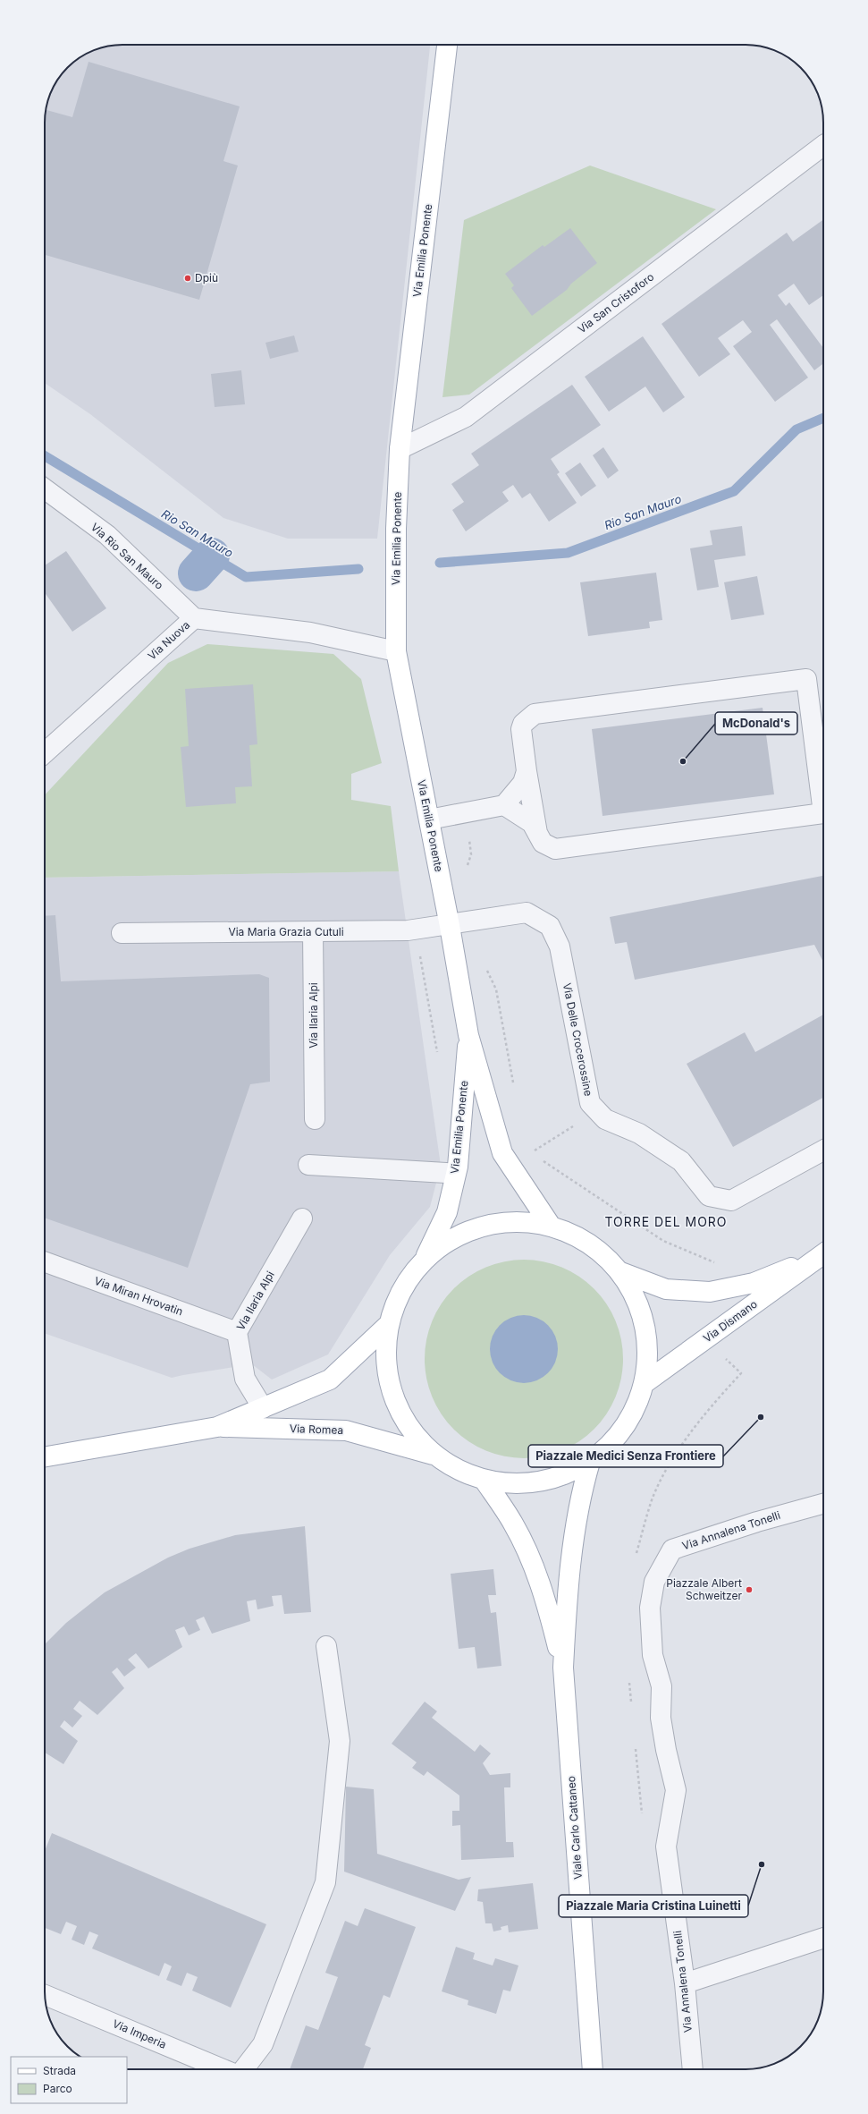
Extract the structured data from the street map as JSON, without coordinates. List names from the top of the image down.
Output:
{
  "streets": {
    "main road": [
      "Via Emilia Ponente",
      "Via Dismano",
      "Via Romea",
      "Viale Carlo Cattaneo"
    ],
    "street": [
      "Via San Cristoforo",
      "Via Rio San Mauro",
      "Via Nuova",
      "Via Maria Grazia Cutuli",
      "Via Ilaria Alpi",
      "Via Delle Crocerossine",
      "Via Miran Hrovatin",
      "Via Annalena Tonelli",
      "Via Imperia"
    ]
  },
  "crossings": [
    ["Via Emilia Ponente", "Via San Cristoforo"],
    ["Via Emilia Ponente", "Via Nuova"],
    ["Via Emilia Ponente", "Via Maria Grazia Cutuli"],
    ["Via Emilia Ponente", "Via Delle Crocerossine"],
    ["Via Rio San Mauro", "Via Nuova"],
    ["Via Maria Grazia Cutuli", "Via Ilaria Alpi"],
    ["Via Maria Grazia Cutuli", "Via Delle Crocerossine"],
    ["Via Ilaria Alpi", "Via Miran Hrovatin"],
    ["Via Ilaria Alpi", "Via Romea"]
  ],
  "districts": ["TORRE DEL MORO"],
  "water": ["Rio San Mauro"],
  "places": [
    "Dpiù",
    "McDonald's",
    "Piazzale Medici Senza Frontiere",
    "Piazzale Albert Schweitzer",
    "Piazzale Maria Cristina Luinetti"
  ],
  "legend": ["Strada", "Parco"]
}
